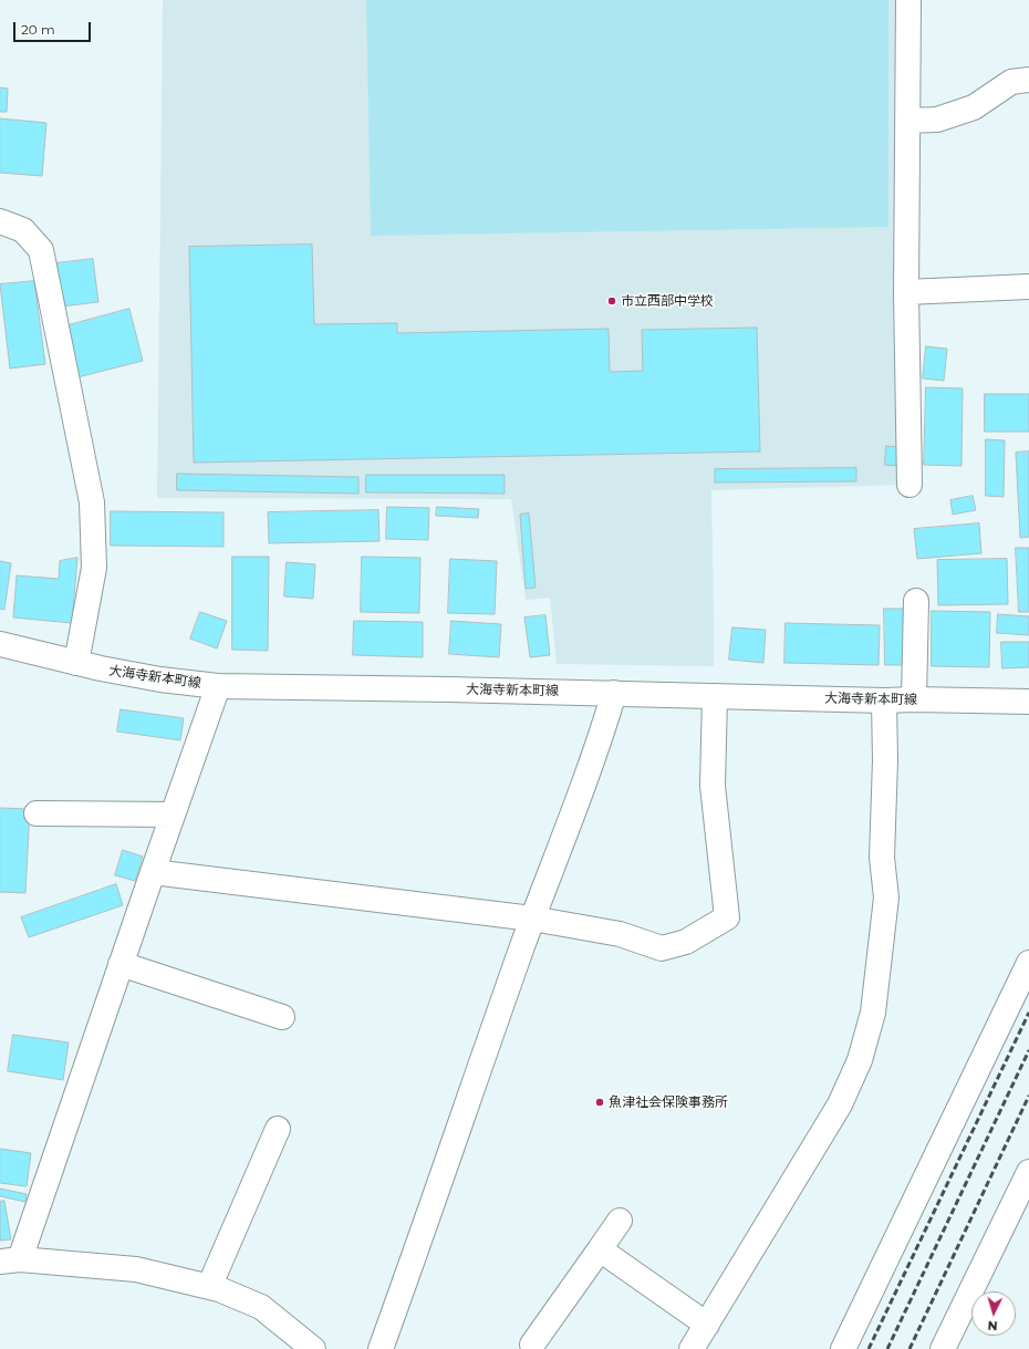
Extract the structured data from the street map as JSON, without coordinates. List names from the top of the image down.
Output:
{
  "streets": {
    "street": ["大海寺新本町線"]
  },
  "places": ["市立西部中学校", "魚津社会保険事務所"],
  "scale_bar": "20 m",
  "north": "bottom"
}
